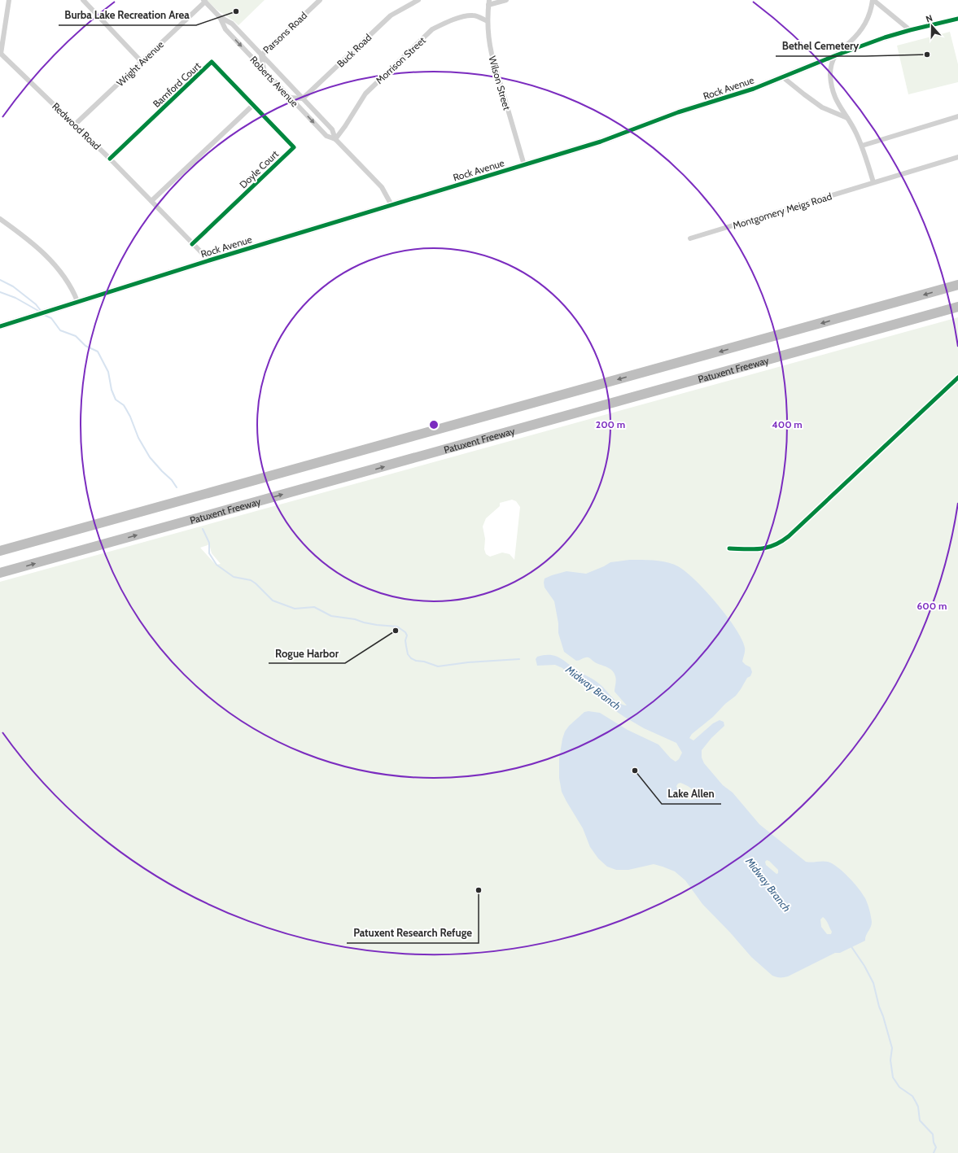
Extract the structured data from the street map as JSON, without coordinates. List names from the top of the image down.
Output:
{
  "streets": {
    "highway": ["Patuxent Freeway"],
    "street": [
      "Parsons Road",
      "Buck Road",
      "Morrison Street",
      "Wright Avenue",
      "Roberts Avenue",
      "Wilson Street",
      "Bamford Court",
      "Rock Avenue",
      "Redwood Road",
      "Doyle Court",
      "Montgomery Meigs Road"
    ]
  },
  "crossings": [
    ["Parsons Road", "Roberts Avenue"],
    ["Buck Road", "Roberts Avenue"],
    ["Morrison Street", "Roberts Avenue"],
    ["Morrison Street", "Wilson Street"],
    ["Wright Avenue", "Roberts Avenue"],
    ["Wright Avenue", "Redwood Road"],
    ["Roberts Avenue", "Rock Avenue"],
    ["Wilson Street", "Rock Avenue"],
    ["Bamford Court", "Redwood Road"],
    ["Bamford Court", "Doyle Court"]
  ],
  "water": ["Midway Branch"],
  "places": [
    "Burba Lake Recreation Area",
    "Bethel Cemetery",
    "Rogue Harbor",
    "Lake Allen",
    "Patuxent Research Refuge"
  ],
  "north": "top",
  "rings": ["200 m", "400 m", "600 m"]
}
